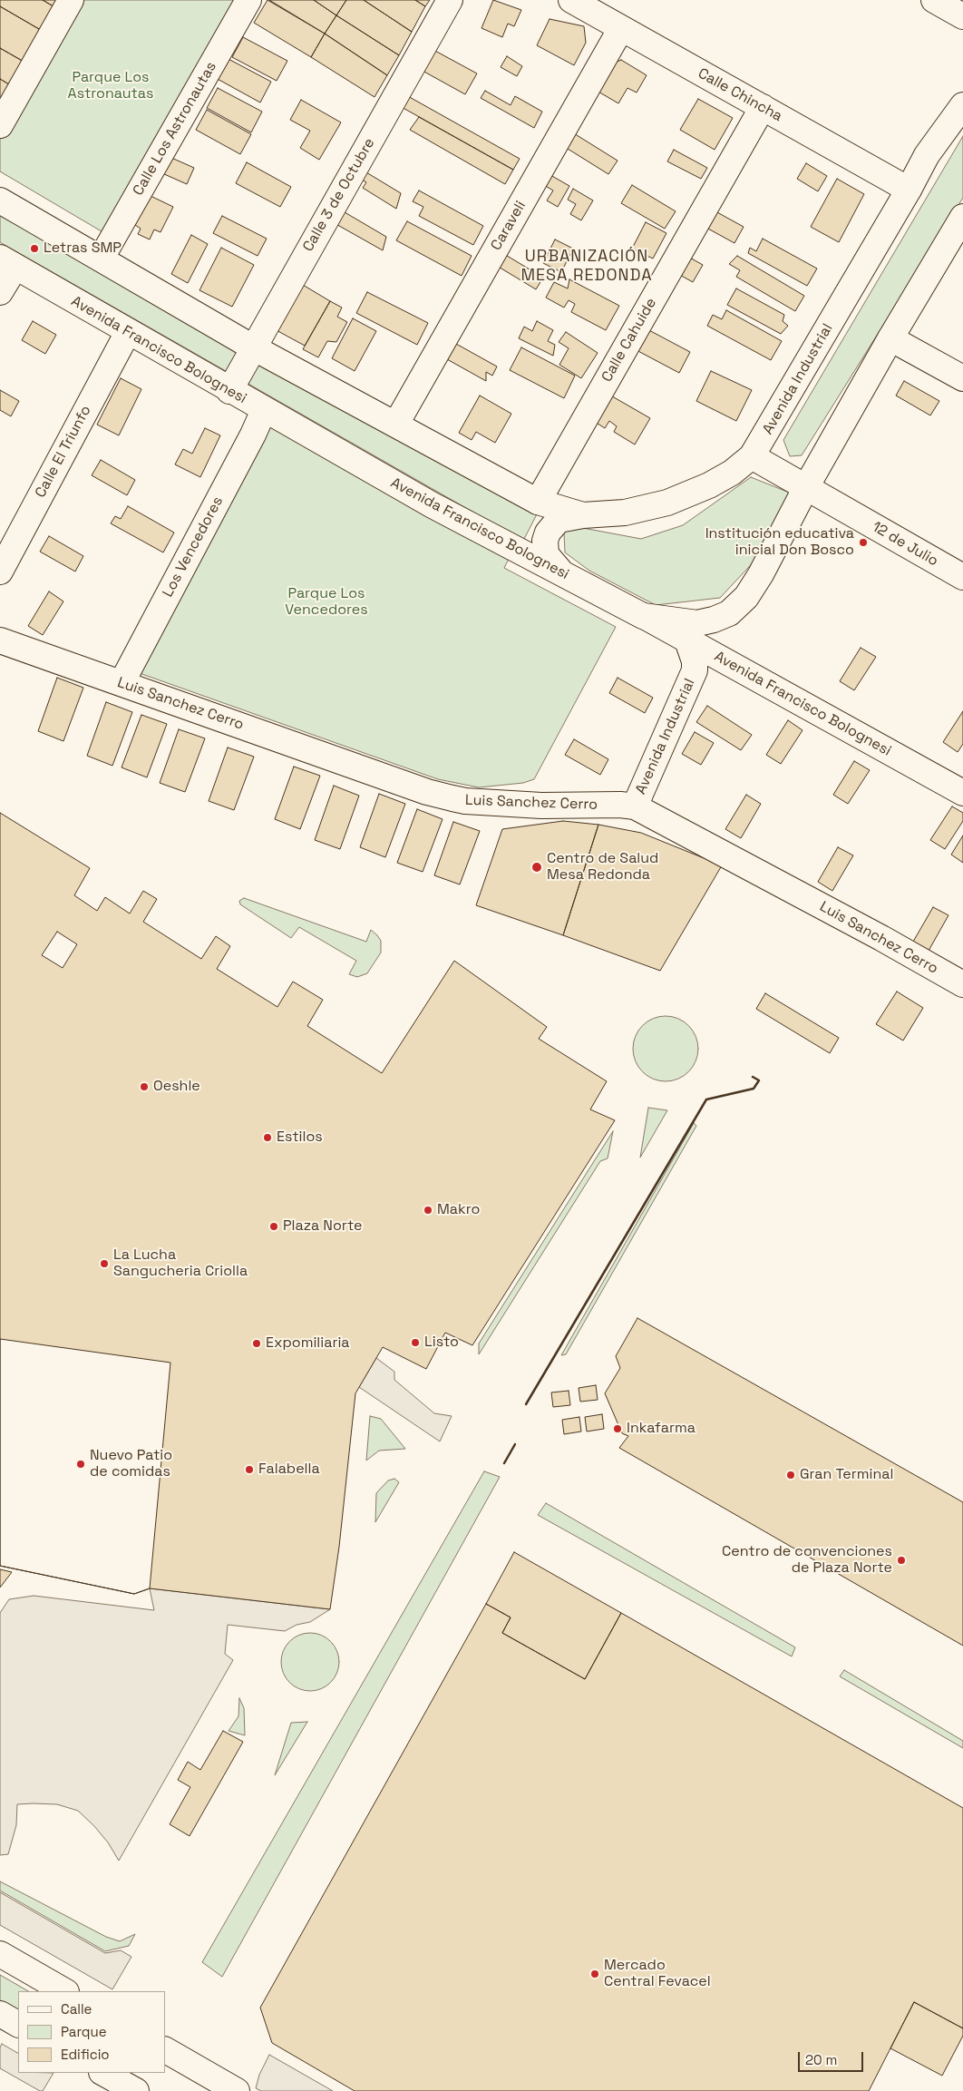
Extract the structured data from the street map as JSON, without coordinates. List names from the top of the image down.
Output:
{
  "streets": {
    "street": [
      "Calle Chincha",
      "Calle Los Astronautas",
      "Calle 3 de Octubre",
      "Caraveli",
      "Calle Cahuide",
      "Avenida Francisco Bolognesi",
      "Avenida Industrial",
      "Calle El Triunfo",
      "12 de Julio",
      "Los Vencedores",
      "Luis Sanchez Cerro"
    ]
  },
  "crossings": [
    ["Calle Chincha", "Caraveli"],
    ["Calle Chincha", "Calle Cahuide"],
    ["Calle Chincha", "Avenida Industrial"],
    ["Calle 3 de Octubre", "Avenida Francisco Bolognesi"],
    ["Calle Cahuide", "Avenida Industrial"],
    ["Avenida Francisco Bolognesi", "Avenida Industrial"],
    ["Avenida Francisco Bolognesi", "Calle El Triunfo"],
    ["Avenida Francisco Bolognesi", "Los Vencedores"],
    ["Avenida Industrial", "12 de Julio"],
    ["Avenida Industrial", "Luis Sanchez Cerro"],
    ["Los Vencedores", "Luis Sanchez Cerro"]
  ],
  "districts": ["URBANIZACIÓN MESA REDONDA"],
  "parks": ["Parque Los Astronautas", "Parque Los Vencedores"],
  "places": [
    "Letras SMP",
    "Institución educativa inicial Don Bosco",
    "Centro de Salud Mesa Redonda",
    "Oeshle",
    "Estilos",
    "Makro",
    "Plaza Norte",
    "La Lucha Sangucheria Criolla",
    "Listo",
    "Expomiliaria",
    "Inkafarma",
    "Nuevo Patio de comidas",
    "Falabella",
    "Gran Terminal",
    "Centro de convenciones de Plaza Norte",
    "Mercado Central Fevacel"
  ],
  "legend": ["Calle", "Parque", "Edificio"],
  "scale_bar": "20 m"
}
